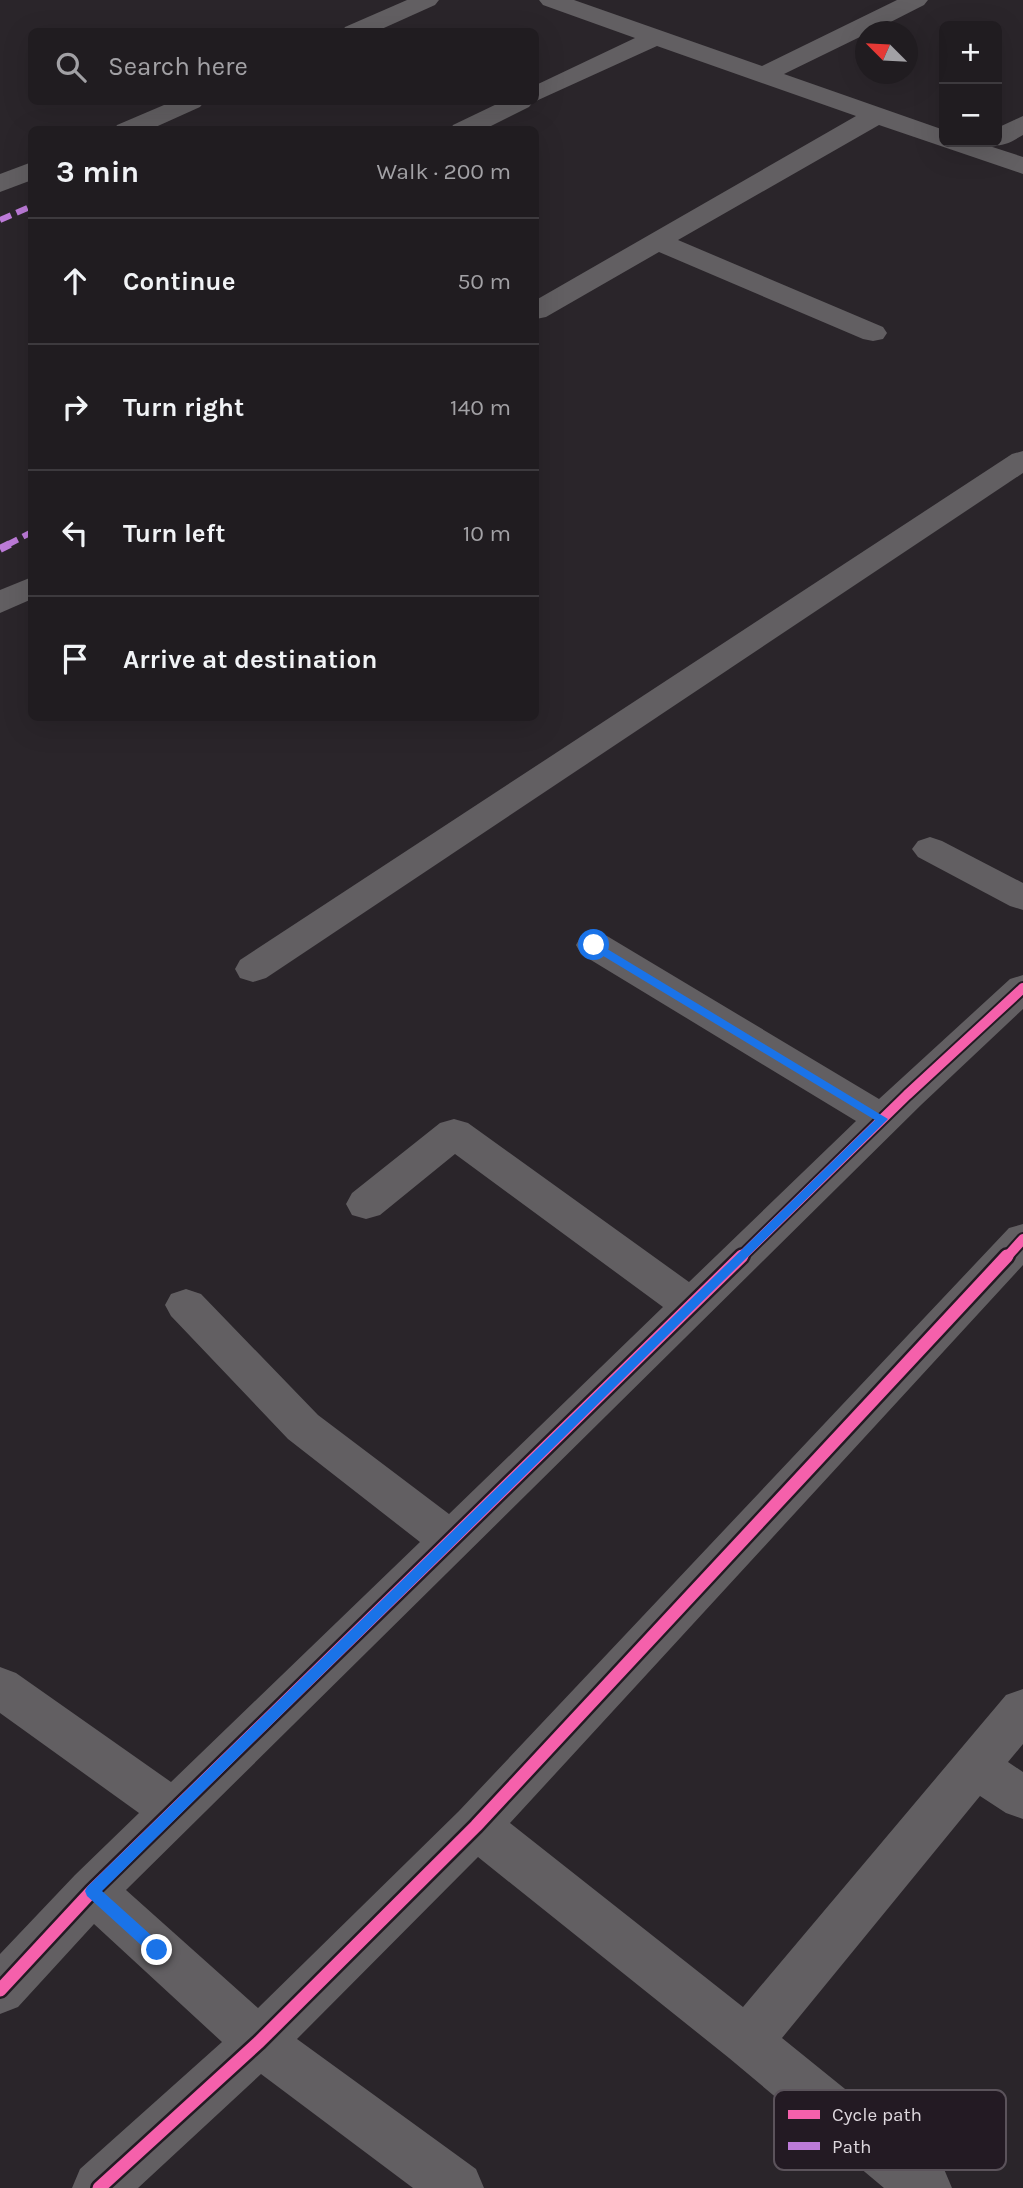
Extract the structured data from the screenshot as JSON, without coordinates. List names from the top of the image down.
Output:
{
  "legend": ["Cycle path", "Path"],
  "north": "top left",
  "page": {
    "map_buttons": ["+", "−"],
    "search": "Search here",
    "heading": ["3 min", "Walk · 200 m"],
    "list": [
      ["Continue", "50 m"],
      ["Turn right", "140 m"],
      ["Turn left", "10 m"],
      "Arrive at destination"
    ]
  }
}
